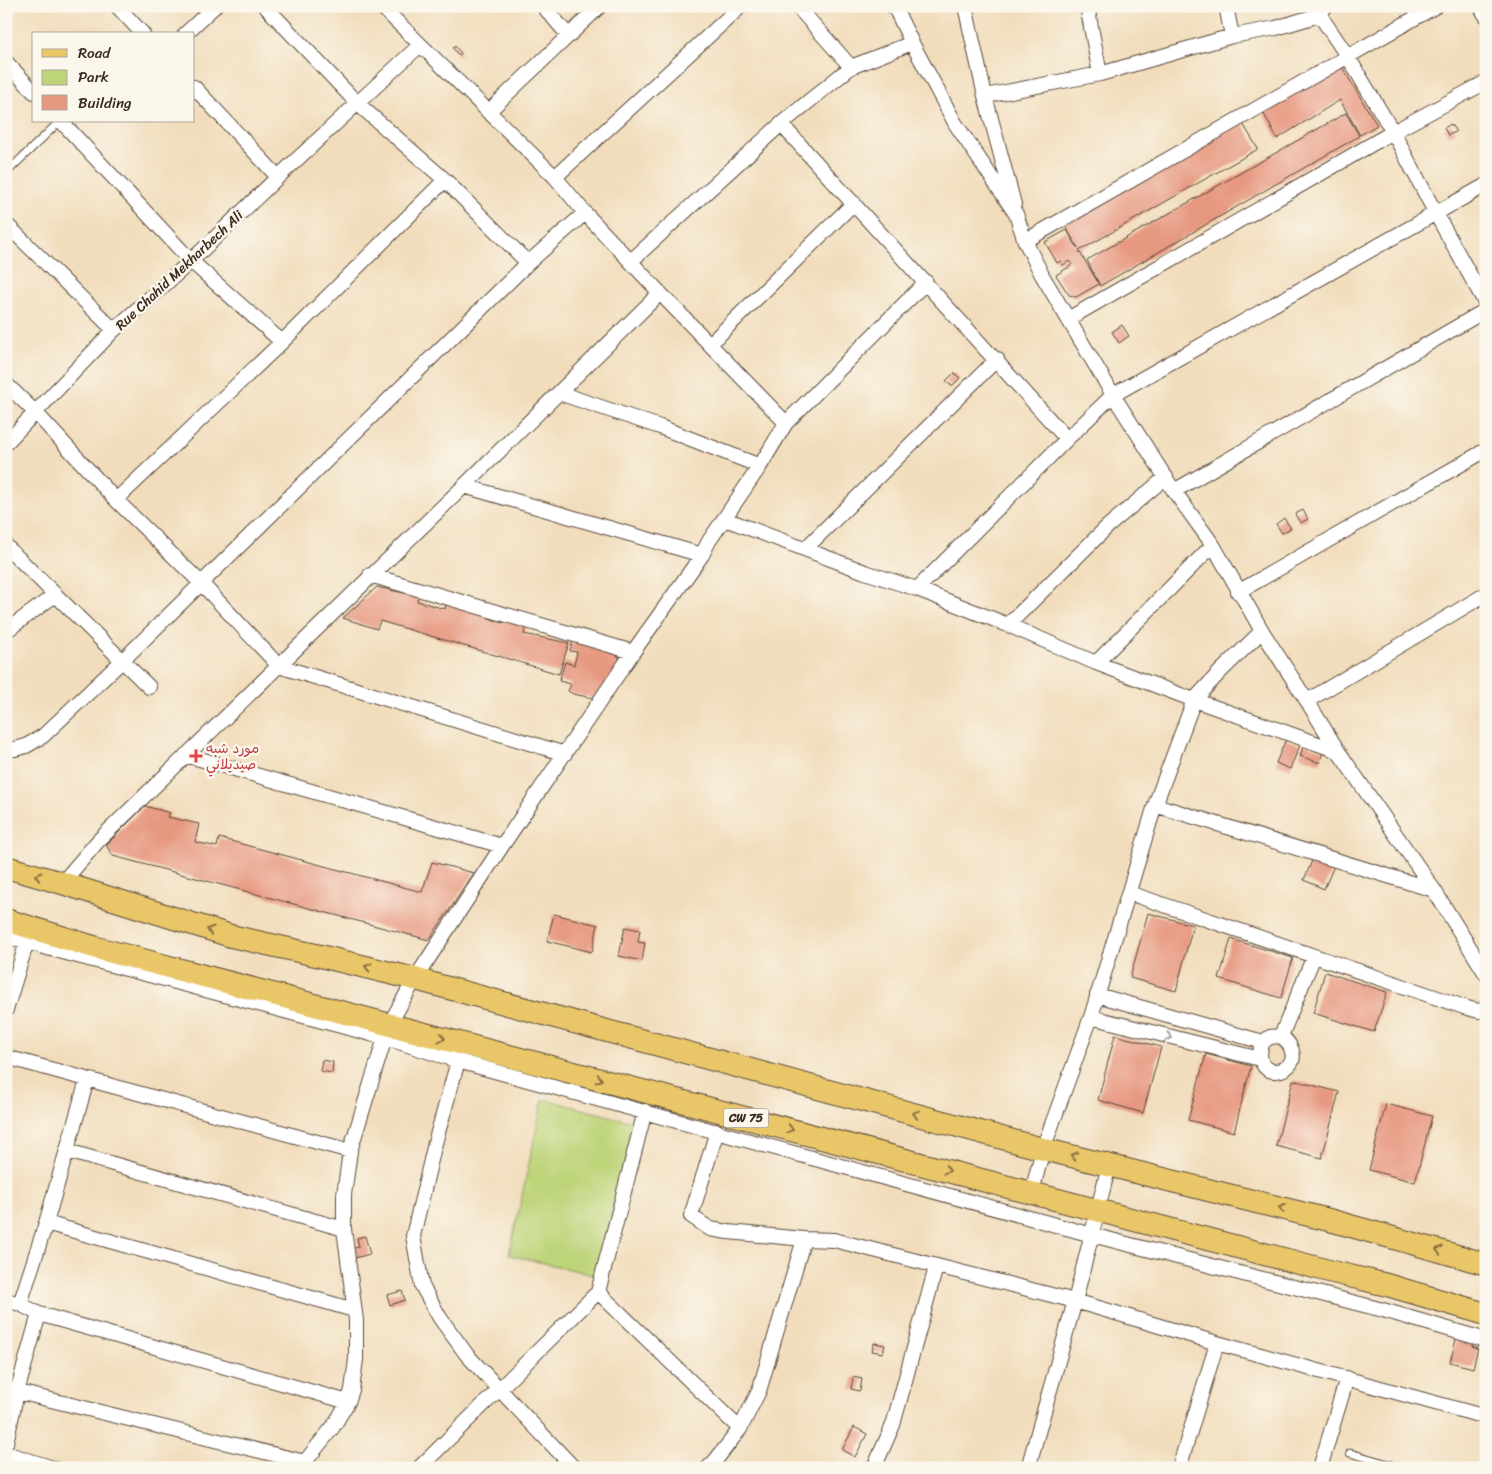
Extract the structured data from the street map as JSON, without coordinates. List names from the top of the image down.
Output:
{
  "streets": {
    "main road": ["CW 75"],
    "street": ["Rue Chahid Mekharbech Ali"]
  },
  "places": {
    "health": ["مورد شبه صيديلاني"]
  },
  "legend": ["Road", "Park", "Building"]
}
